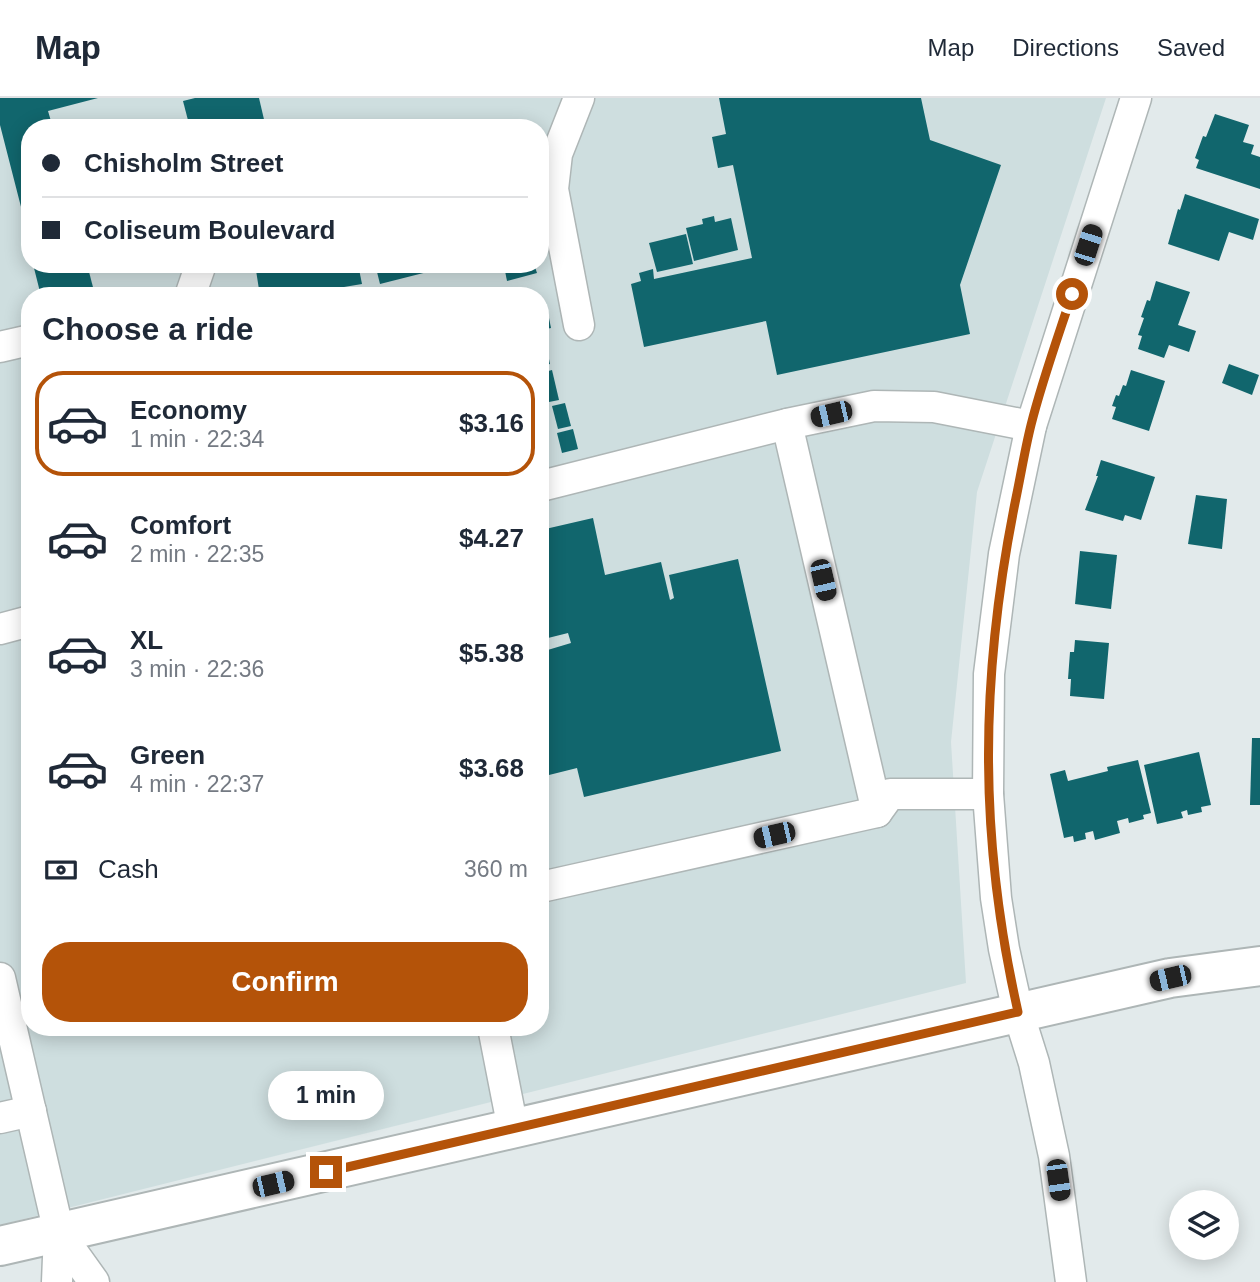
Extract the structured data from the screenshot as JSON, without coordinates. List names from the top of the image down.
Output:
{
  "page": {
    "header": "Map",
    "nav": ["Map", "Directions", "Saved"],
    "banner": ["Chisholm Street", "Coliseum Boulevard"],
    "heading": "Choose a ride",
    "list": [
      {
        "name": "Economy",
        "note": "1 min · 22:34",
        "value": "$3.16"
      },
      {
        "name": "Comfort",
        "note": "2 min · 22:35",
        "value": "$4.27"
      },
      {
        "name": "XL",
        "note": "3 min · 22:36",
        "value": "$5.38"
      },
      {
        "name": "Green",
        "note": "4 min · 22:37",
        "value": "$3.68"
      }
    ],
    "pay": ["Cash", "360 m"],
    "buttons": "Confirm",
    "bubble": "1 min"
  }
}
